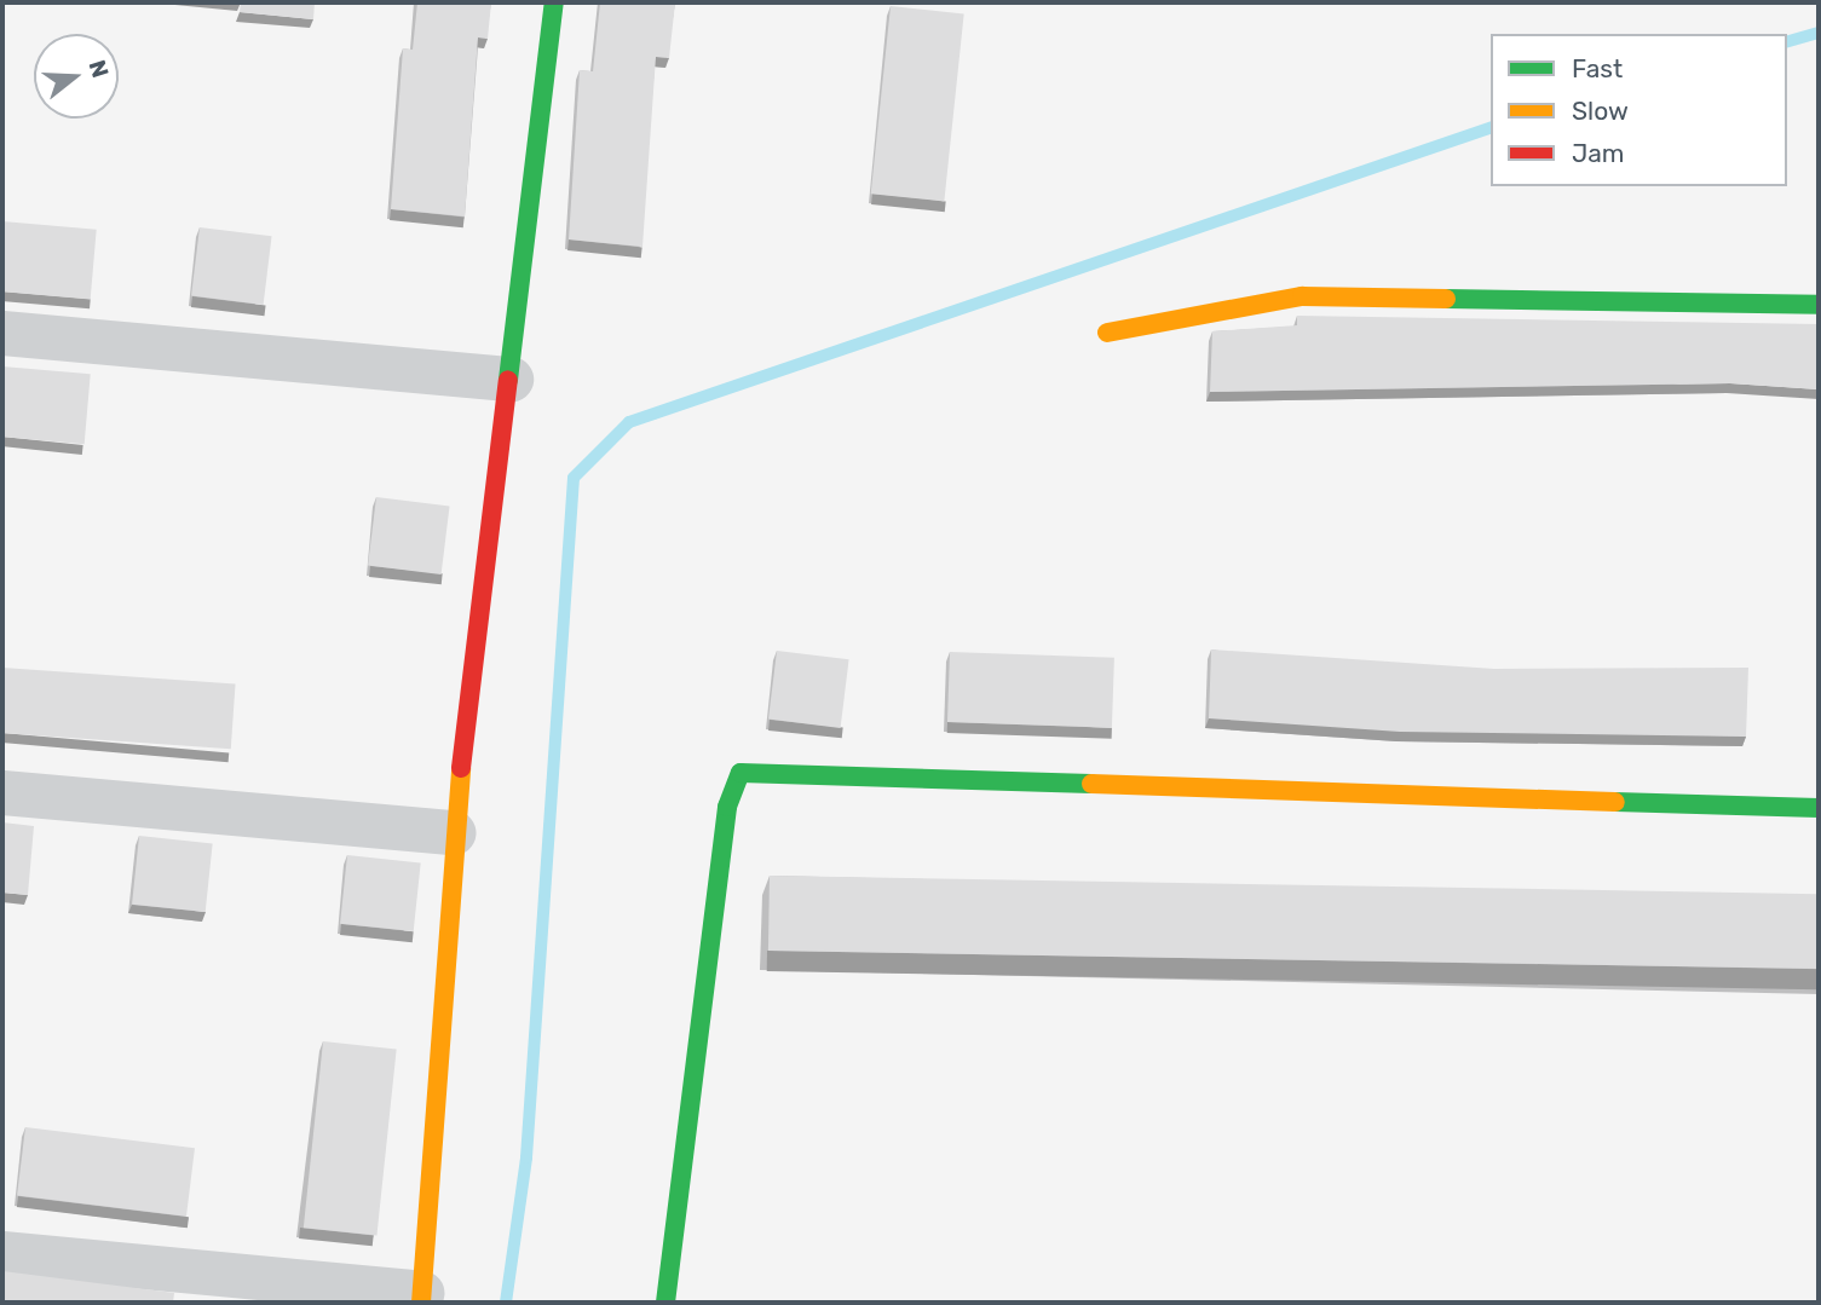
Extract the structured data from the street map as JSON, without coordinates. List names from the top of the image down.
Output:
{
  "legend": ["Fast", "Slow", "Jam"],
  "north": "right"
}
